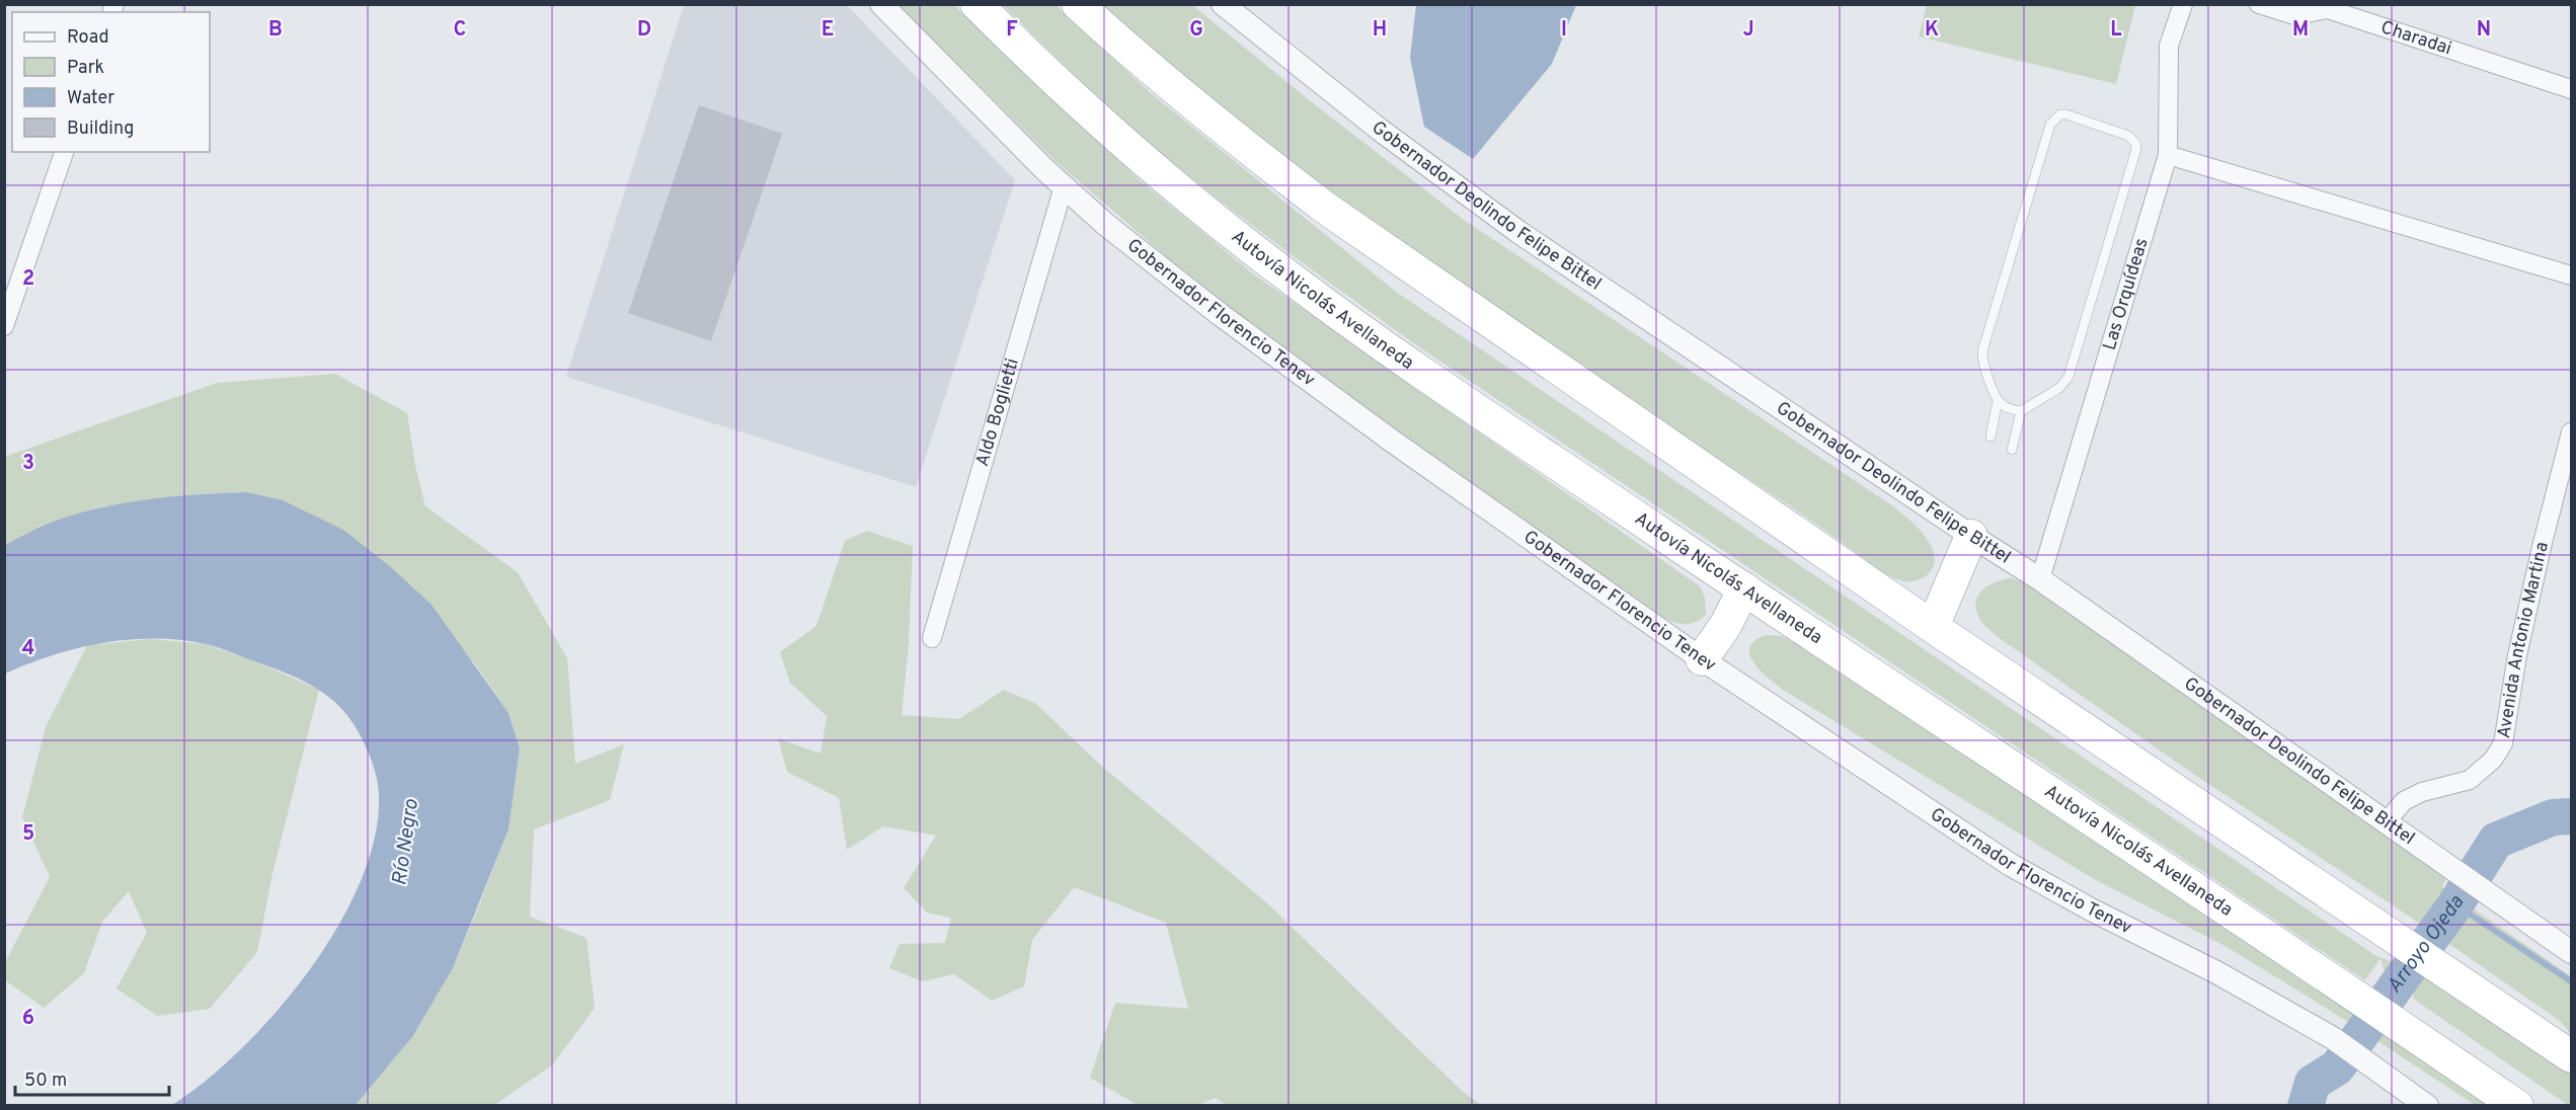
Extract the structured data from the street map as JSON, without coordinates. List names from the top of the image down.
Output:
{
  "streets": {
    "highway": ["Autovía Nicolás Avellaneda"],
    "street": [
      "Charadai",
      "Gobernador Deolindo Felipe Bittel",
      "Las Orquídeas",
      "Gobernador Florencio Tenev",
      "Aldo Boglietti",
      "Avenida Antonio Martina"
    ]
  },
  "crossings": [
    ["Gobernador Deolindo Felipe Bittel", "Las Orquídeas"],
    ["Gobernador Deolindo Felipe Bittel", "Avenida Antonio Martina"],
    ["Gobernador Florencio Tenev", "Aldo Boglietti"]
  ],
  "water": ["Río Negro", "Arroyo Ojeda"],
  "legend": [
    "Road",
    "Park",
    "Water",
    "Building"
  ],
  "scale_bar": "50 m",
  "grid": {
    "columns": [
      "B",
      "C",
      "D",
      "E",
      "F",
      "G",
      "H",
      "I",
      "J",
      "K",
      "L",
      "M",
      "N"
    ],
    "rows": [
      "2",
      "3",
      "4",
      "5",
      "6"
    ]
  }
}
